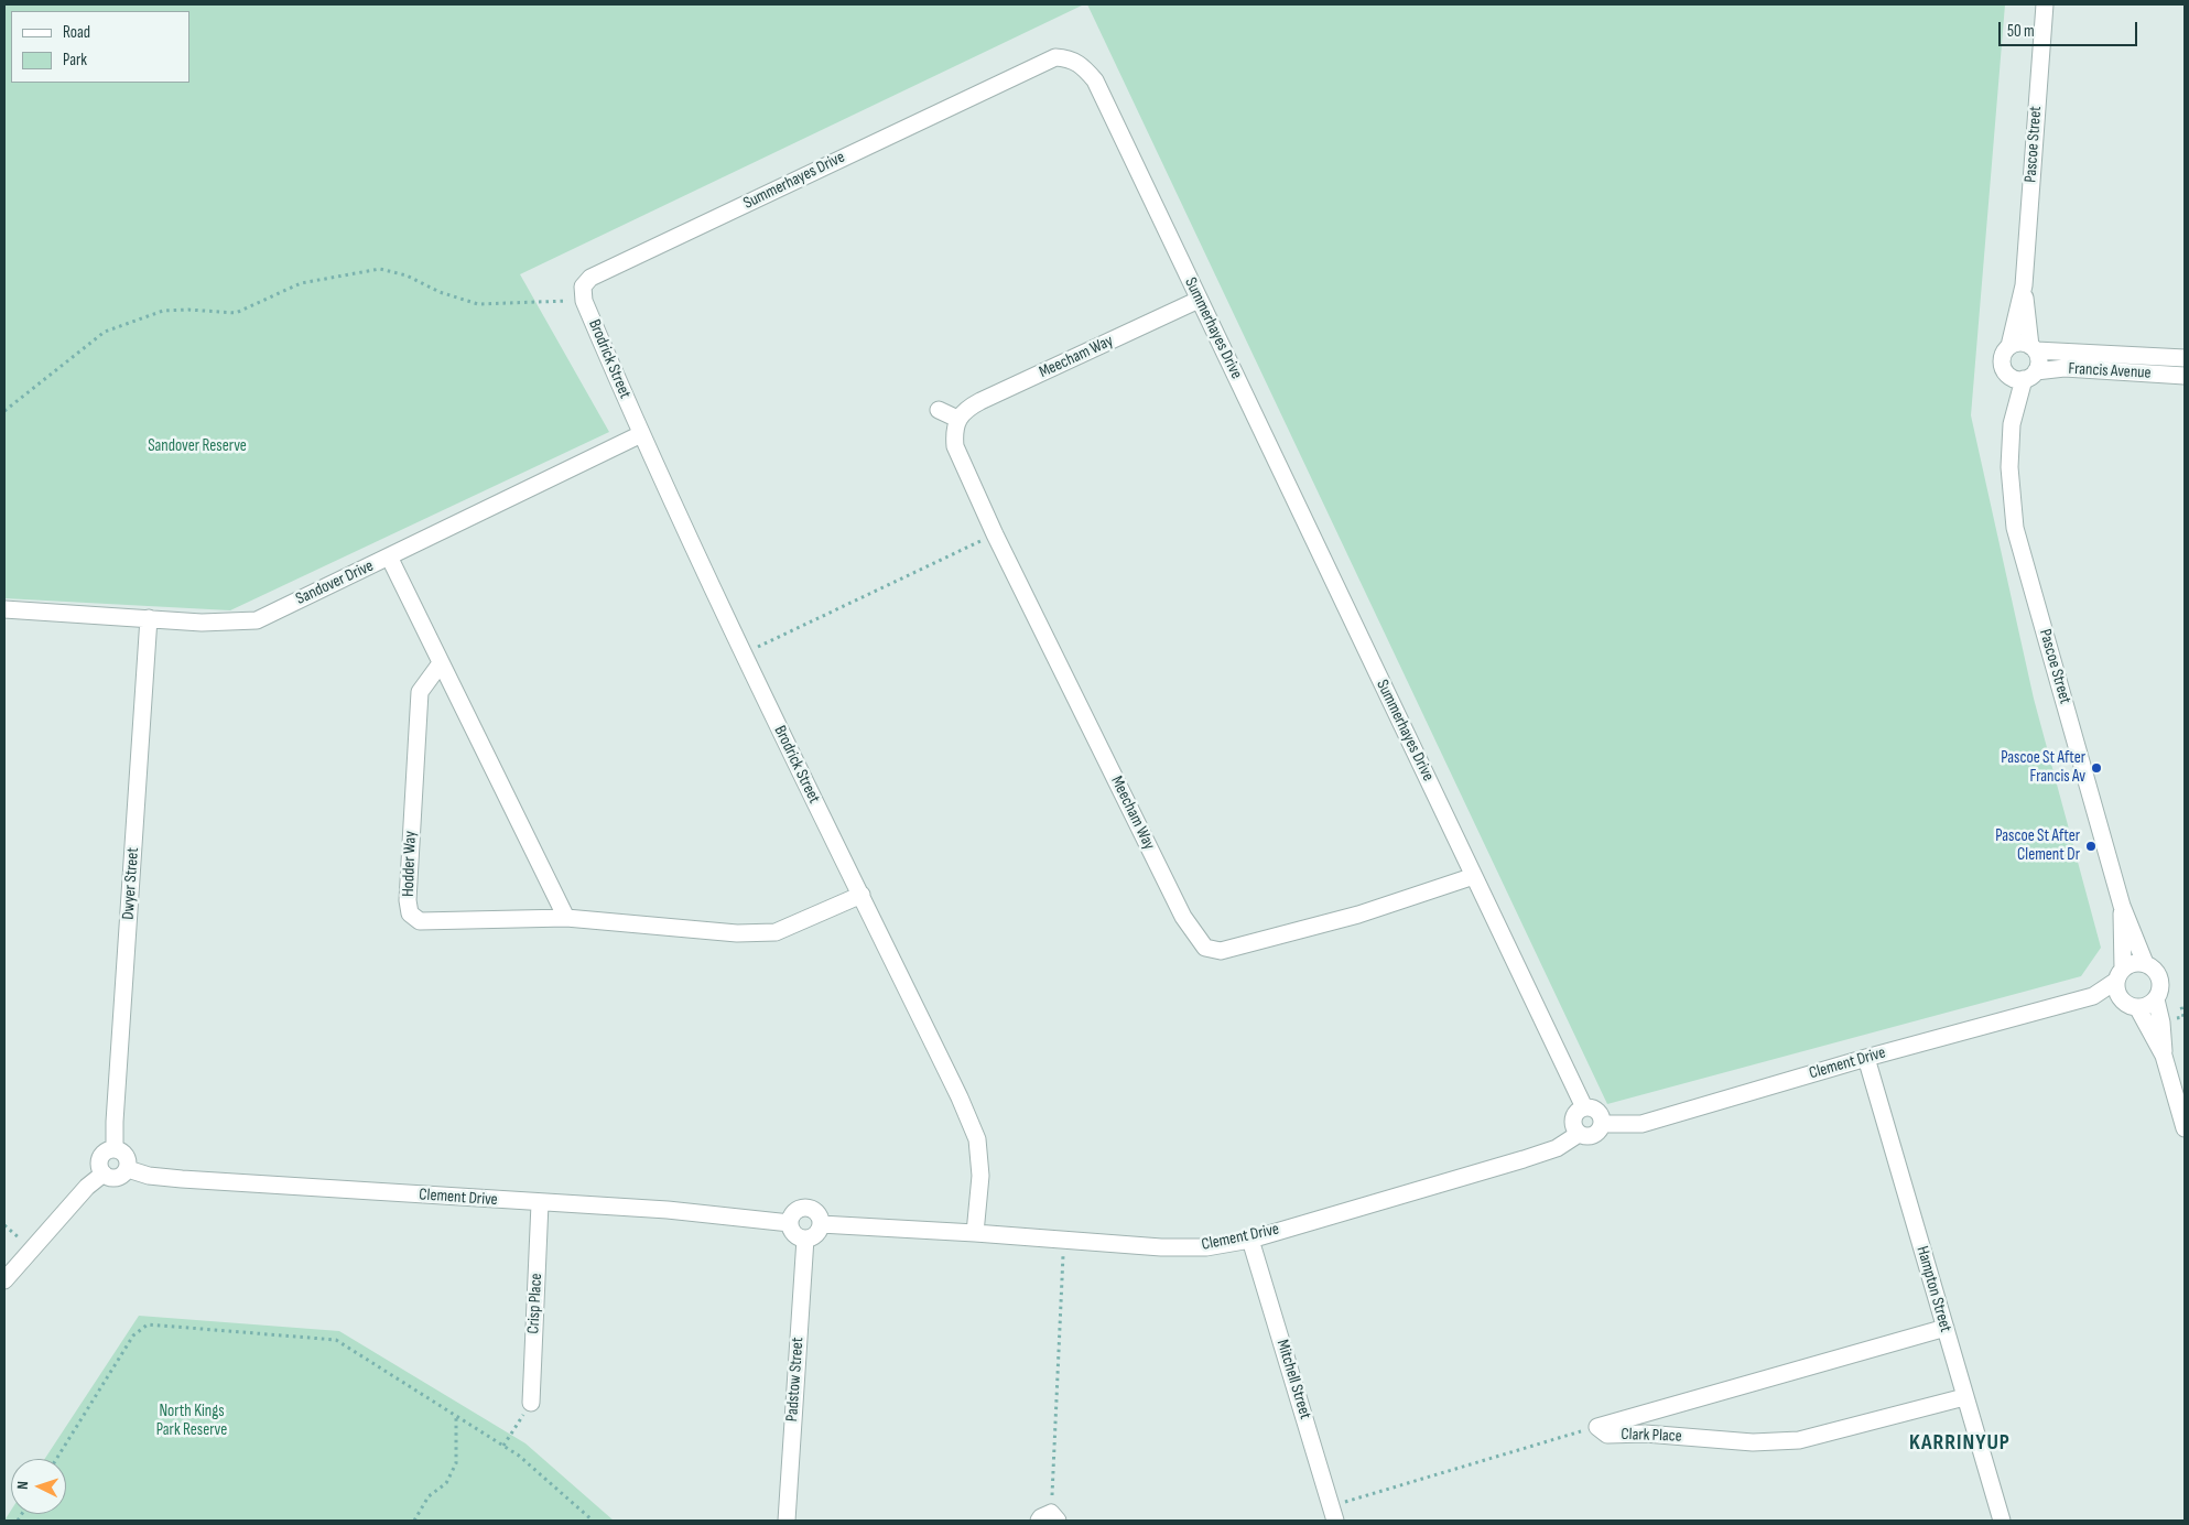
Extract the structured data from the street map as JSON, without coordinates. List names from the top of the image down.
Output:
{
  "streets": {
    "street": [
      "Pascoe Street",
      "Summerhayes Drive",
      "Meecham Way",
      "Brodrick Street",
      "Francis Avenue",
      "Sandover Drive",
      "Hodder Way",
      "Dwyer Street",
      "Clement Drive",
      "Hampton Street",
      "Crisp Place",
      "Padstow Street",
      "Mitchell Street",
      "Clark Place"
    ]
  },
  "crossings": [
    ["Pascoe Street", "Francis Avenue"],
    ["Pascoe Street", "Clement Drive"],
    ["Summerhayes Drive", "Meecham Way"],
    ["Summerhayes Drive", "Brodrick Street"],
    ["Summerhayes Drive", "Clement Drive"],
    ["Brodrick Street", "Sandover Drive"],
    ["Brodrick Street", "Hodder Way"],
    ["Brodrick Street", "Clement Drive"],
    ["Sandover Drive", "Dwyer Street"],
    ["Dwyer Street", "Clement Drive"],
    ["Clement Drive", "Hampton Street"],
    ["Clement Drive", "Crisp Place"],
    ["Clement Drive", "Padstow Street"],
    ["Clement Drive", "Mitchell Street"],
    ["Hampton Street", "Clark Place"]
  ],
  "districts": ["KARRINYUP"],
  "parks": ["Sandover Reserve", "North Kings Park Reserve"],
  "places": ["Pascoe St After Francis Av", "Pascoe St After Clement Dr"],
  "legend": ["Road", "Park"],
  "scale_bar": "50 m",
  "north": "left"
}
